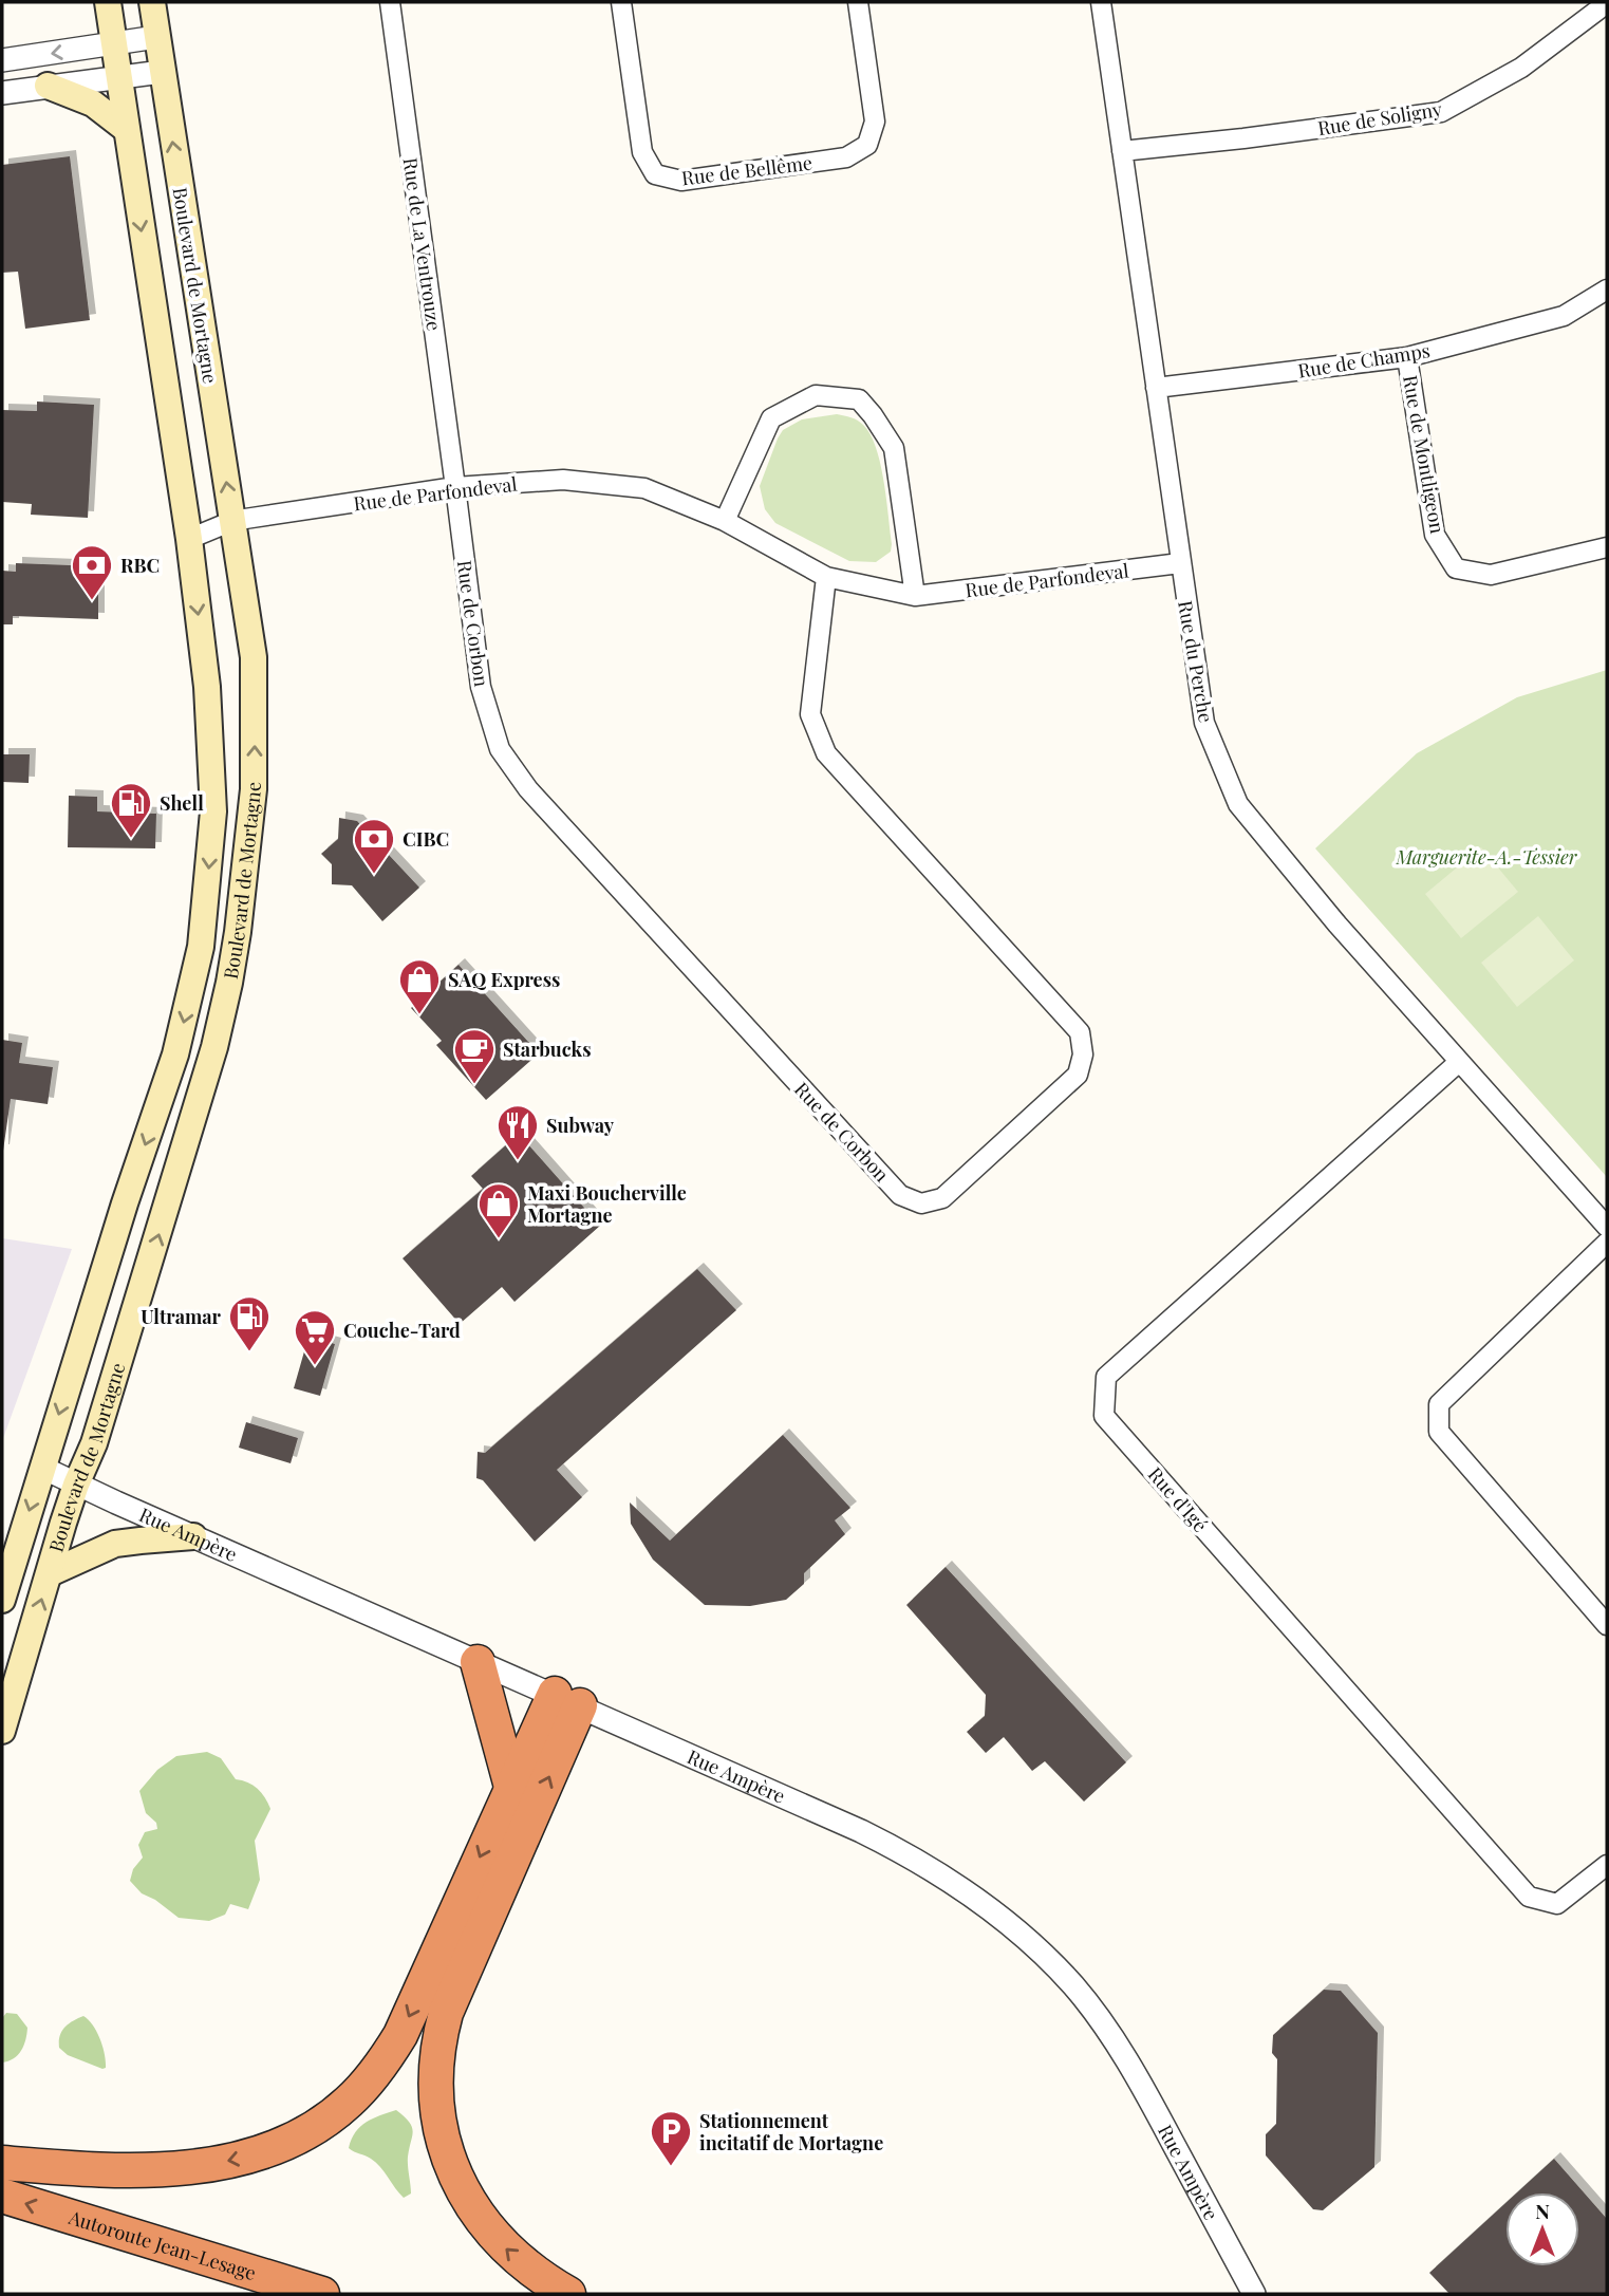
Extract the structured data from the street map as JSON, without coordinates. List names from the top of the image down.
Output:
{
  "streets": {
    "highway": ["Autoroute Jean-Lesage"],
    "main road": ["Boulevard de Mortagne"],
    "street": [
      "Rue de Soligny",
      "Rue de Bellême",
      "Rue de La Ventrouze",
      "Rue de Champs",
      "Rue de Montligeon",
      "Rue de Parfondeval",
      "Rue de Corbon",
      "Rue du Perche",
      "Rue d'Igé",
      "Rue Ampère"
    ]
  },
  "crossings": [
    ["Rue de Soligny", "Rue du Perche"],
    ["Rue de La Ventrouze", "Rue de Parfondeval"],
    ["Rue de La Ventrouze", "Rue de Corbon"],
    ["Boulevard de Mortagne", "Rue de Parfondeval"],
    ["Boulevard de Mortagne", "Rue Ampère"],
    ["Rue de Champs", "Rue de Montligeon"],
    ["Rue de Champs", "Rue du Perche"],
    ["Rue de Parfondeval", "Rue de Corbon"],
    ["Rue de Parfondeval", "Rue du Perche"],
    ["Rue du Perche", "Rue d'Igé"]
  ],
  "one_way": ["Autoroute Jean-Lesage"],
  "parks": ["Marguerite-A.-Tessier"],
  "places": {
    "bank": ["RBC", "CIBC"],
    "fuel station": ["Shell", "Ultramar"],
    "shop": ["SAQ Express", "Maxi Boucherville Mortagne"],
    "cafe": ["Starbucks"],
    "restaurant": ["Subway"],
    "supermarket": ["Couche-Tard"],
    "parking": ["Stationnement incitatif de Mortagne"]
  },
  "north": "top"
}
